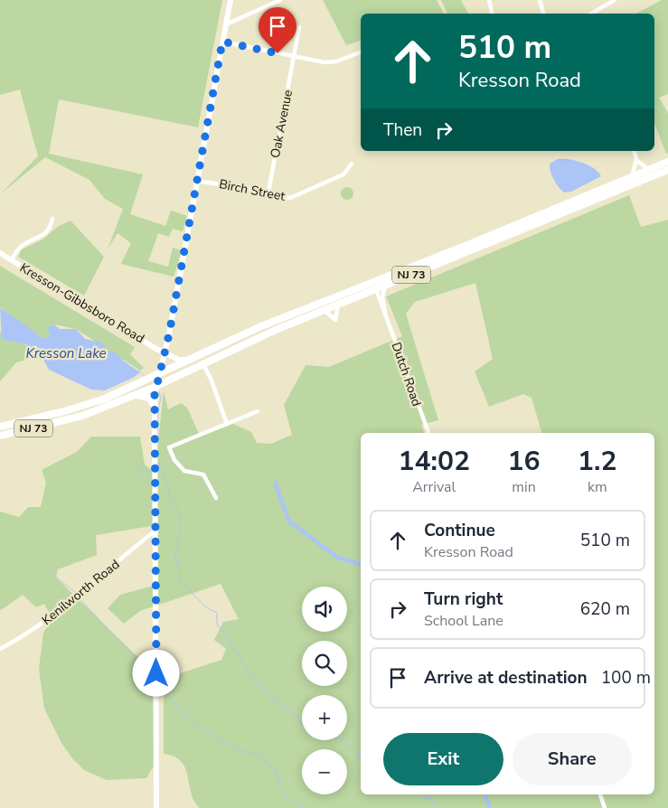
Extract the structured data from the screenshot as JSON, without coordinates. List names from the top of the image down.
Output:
{
  "streets": {
    "highway": ["NJ 73"],
    "street": [
      "Oak Avenue",
      "Birch Street",
      "Kresson-Gibbsboro Road",
      "Dutch Road",
      "Kenilworth Road"
    ]
  },
  "crossings": [
    ["Oak Avenue", "Birch Street"],
    ["NJ 73", "Kresson-Gibbsboro Road"],
    ["NJ 73", "Dutch Road"]
  ],
  "water": ["Kresson Lake"],
  "page": {
    "turn": ["510 m", "Kresson Road"],
    "then": "Then",
    "eta": [
      "14:02",
      "Arrival",
      "16",
      "min",
      "1.2",
      "km"
    ],
    "list": [
      {
        "name": "Continue",
        "note": "Kresson Road",
        "value": "510 m"
      },
      {
        "name": "Turn right",
        "note": "School Lane",
        "value": "620 m"
      },
      {
        "name": "Arrive at destination",
        "value": "100 m"
      }
    ],
    "map_buttons": ["+", "−"],
    "buttons": ["Exit", "Share"]
  }
}
